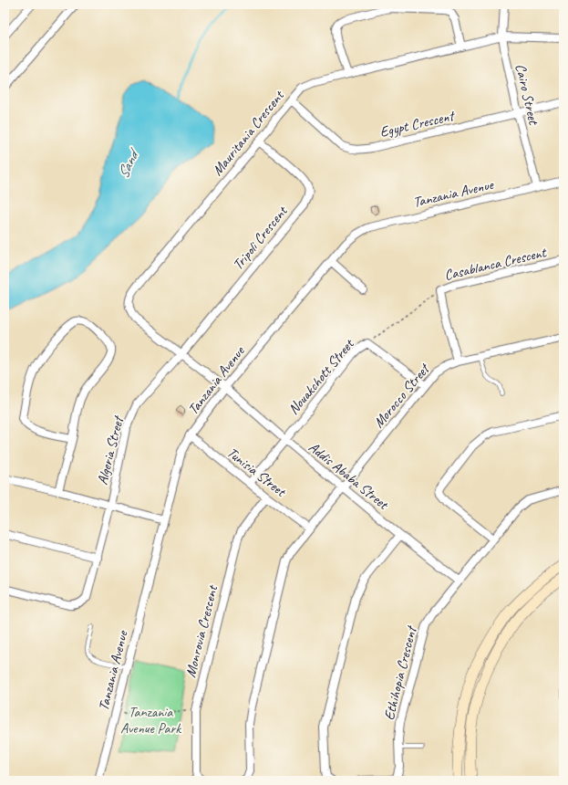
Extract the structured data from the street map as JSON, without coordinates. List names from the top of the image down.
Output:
{
  "streets": {
    "street": [
      "Cairo Street",
      "Egypt Crescent",
      "Mauritania Crescent",
      "Tanzania Avenue",
      "Tripoli Crescent",
      "Casablanca Crescent",
      "Nouakchott Street",
      "Morocco Street",
      "Algeria Street",
      "Tunisia Street",
      "Addis Ababa Street",
      "Monrovia Crescent",
      "Ethihopia Crescent"
    ]
  },
  "crossings": [
    ["Cairo Street", "Egypt Crescent"],
    ["Cairo Street", "Mauritania Crescent"],
    ["Cairo Street", "Tanzania Avenue"],
    ["Egypt Crescent", "Mauritania Crescent"],
    ["Mauritania Crescent", "Tanzania Avenue"],
    ["Mauritania Crescent", "Tripoli Crescent"],
    ["Mauritania Crescent", "Algeria Street"],
    ["Mauritania Crescent", "Addis Ababa Street"],
    ["Tanzania Avenue", "Tunisia Street"],
    ["Tanzania Avenue", "Addis Ababa Street"],
    ["Tripoli Crescent", "Algeria Street"],
    ["Casablanca Crescent", "Morocco Street"],
    ["Nouakchott Street", "Morocco Street"],
    ["Nouakchott Street", "Tunisia Street"],
    ["Nouakchott Street", "Addis Ababa Street"],
    ["Morocco Street", "Tunisia Street"],
    ["Morocco Street", "Addis Ababa Street"],
    ["Tunisia Street", "Monrovia Crescent"],
    ["Addis Ababa Street", "Ethihopia Crescent"]
  ],
  "water": ["Sand"],
  "parks": ["Tanzania Avenue Park"]
}
